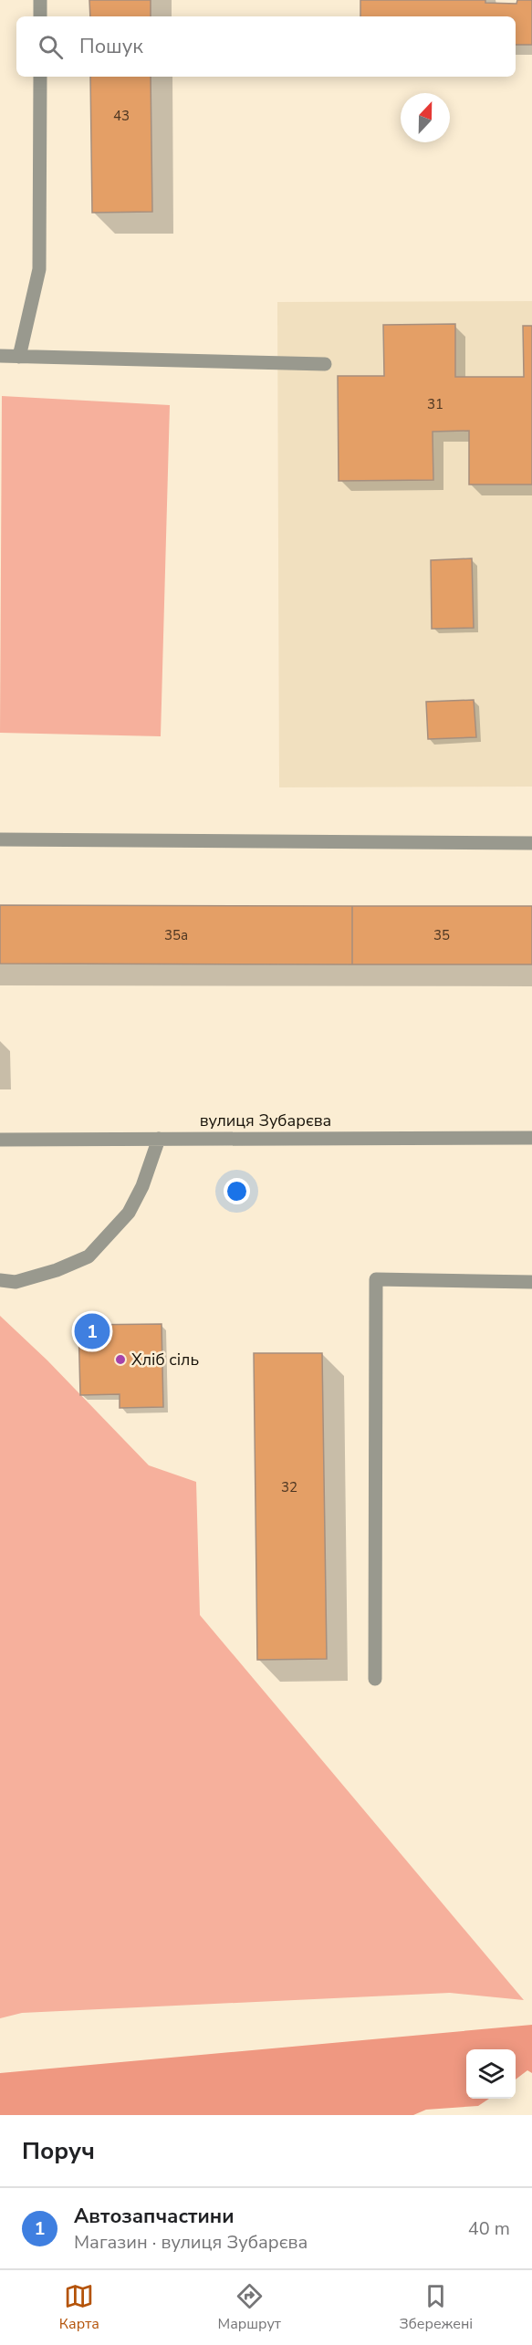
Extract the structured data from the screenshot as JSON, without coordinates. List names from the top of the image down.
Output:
{
  "streets": {
    "street": ["вулиця Зубарєва"]
  },
  "places": ["Хліб сіль"],
  "house_numbers": [
    "43",
    "31",
    "35а",
    "35",
    "32"
  ],
  "north": "top",
  "page": {
    "search": "Пошук",
    "pins": "1",
    "heading": "Поруч",
    "list": [
      {
        "mark": "1",
        "name": "Автозапчастини",
        "note": "Магазин · вулиця Зубарєва",
        "value": "40 m"
      }
    ],
    "nav": ["Карта", "Маршрут", "Збережені"]
  }
}
